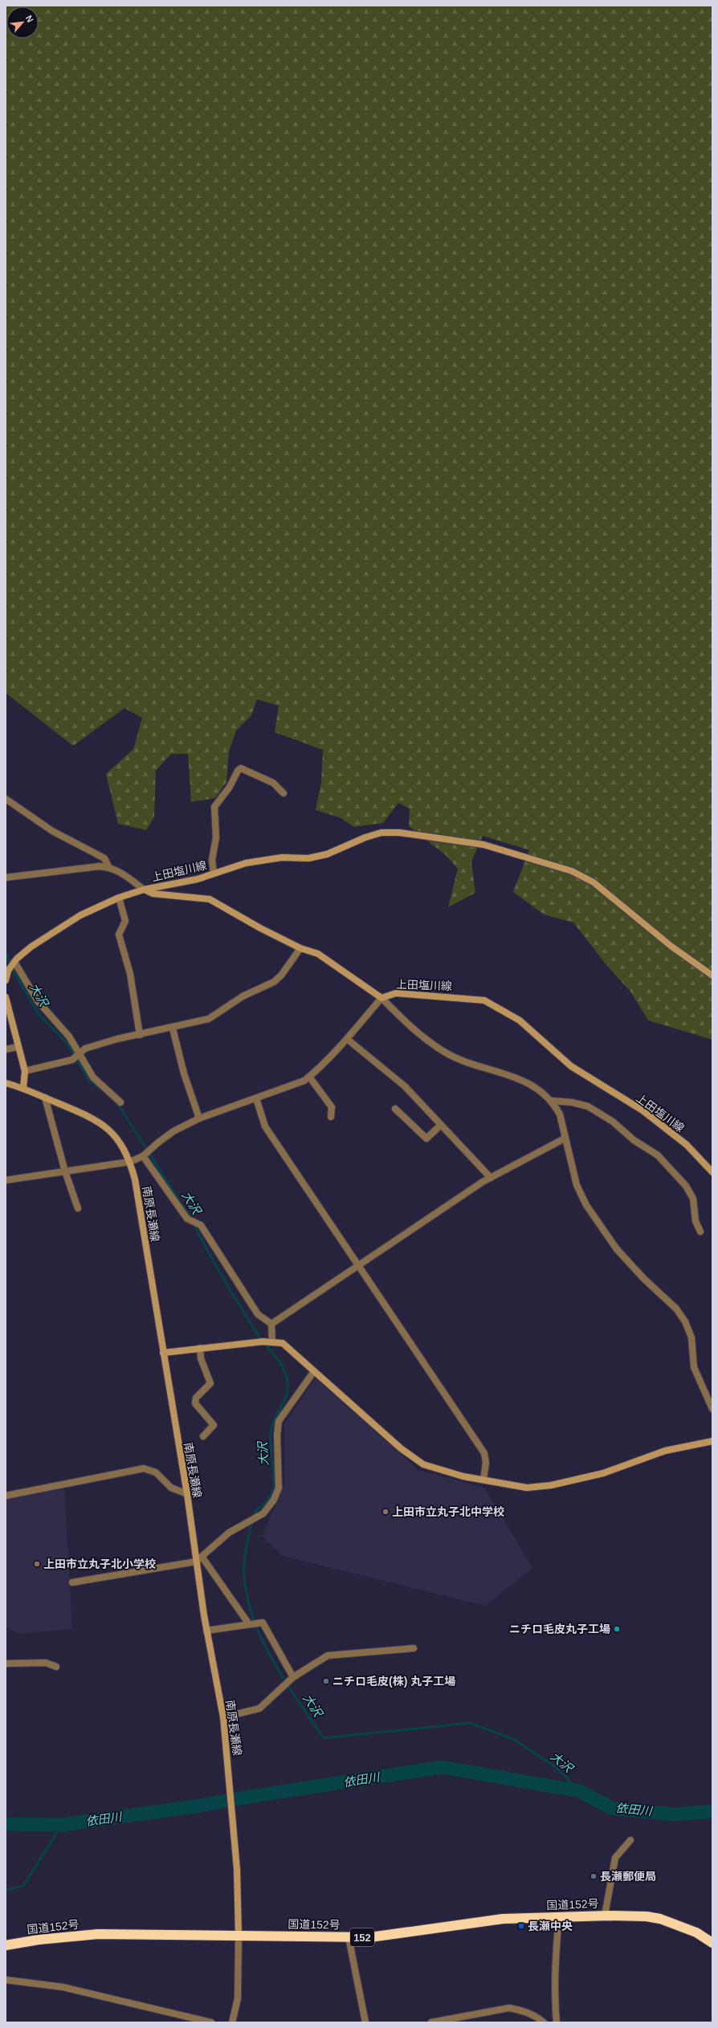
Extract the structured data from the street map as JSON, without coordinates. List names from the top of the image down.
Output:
{
  "streets": {
    "highway": ["国道152号", "152"],
    "main road": ["上田塩川線", "南原長瀬線"]
  },
  "crossings": [
    ["南原長瀬線", "国道152号"]
  ],
  "water": ["大沢", "依田川"],
  "places": {
    "other": [
      "上田市立丸子北中学校",
      "上田市立丸子北小学校",
      "ニチロ毛皮丸子工場",
      "ニチロ毛皮(株) 丸子工場",
      "長瀬郵便局"
    ],
    "transit": ["長瀬中央"]
  },
  "north": "top right"
}
